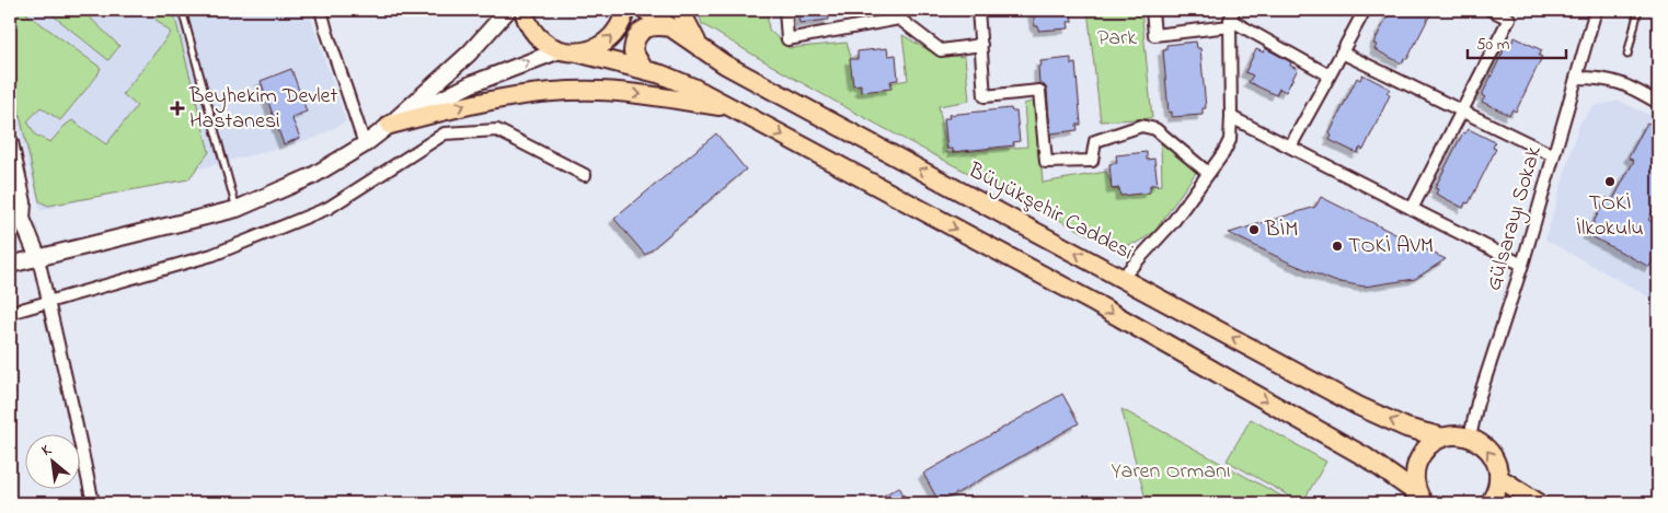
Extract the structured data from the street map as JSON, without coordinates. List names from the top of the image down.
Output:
{
  "streets": {
    "main road": ["Büyükşehir Caddesi"],
    "street": ["Gülsarayı Sokak"]
  },
  "crossings": [
    ["Büyükşehir Caddesi", "Gülsarayı Sokak"]
  ],
  "parks": ["Park", "Yaren Ormanı"],
  "places": {
    "health": ["Beyhekim Devlet Hastanesi"],
    "other": ["TOKİ İlkokulu", "BİM", "TOKİ AVM"]
  },
  "scale_bar": "50 m",
  "north": "top left"
}
